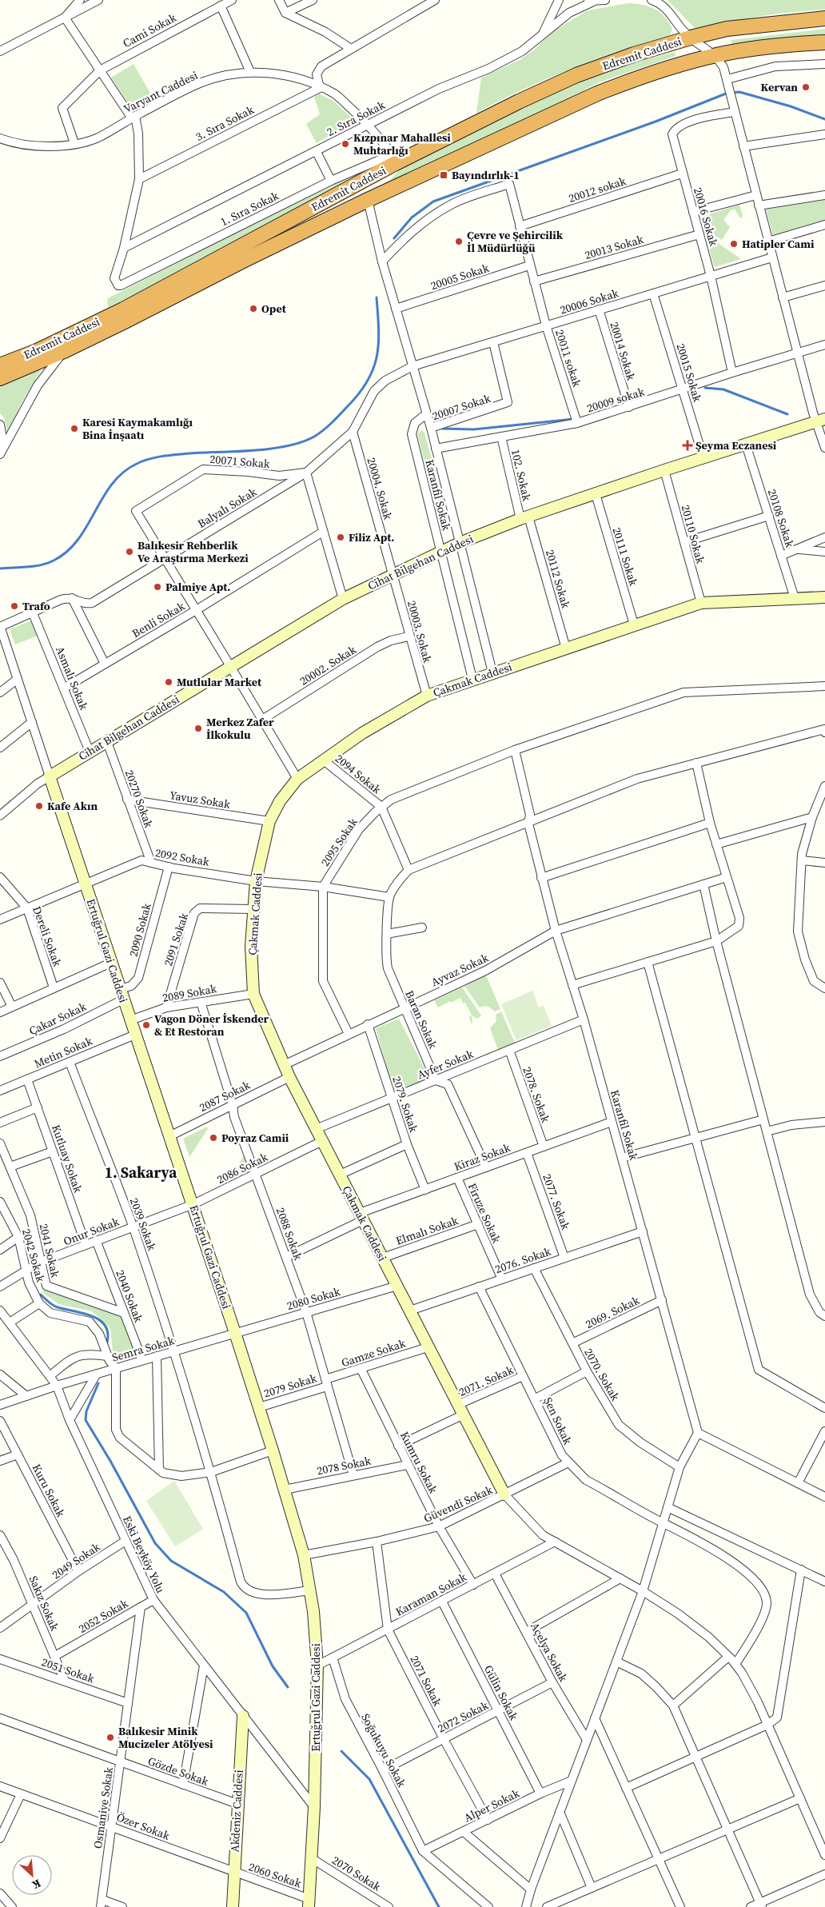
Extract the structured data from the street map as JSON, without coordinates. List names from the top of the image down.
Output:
{
  "streets": {
    "highway": ["Edremit Caddesi"],
    "main road": [
      "Cihat Bilgehan Caddesi",
      "Çakmak Caddesi",
      "Ertuğrul Gazi Caddesi",
      "Akdeniz Caddesi"
    ],
    "street": [
      "Cami Sokak",
      "Varyant Caddesi",
      "2. Sıra Sokak",
      "3. Sıra Sokak",
      "20012 sokak",
      "1. Sıra Sokak",
      "20016 Sokak",
      "20013 Sokak",
      "20005 Sokak",
      "20006 Sokak",
      "20014 Sokak",
      "20011 sokak",
      "20015 Sokak",
      "20009 sokak",
      "20007 Sokak",
      "20071 Sokak",
      "102. Sokak",
      "20004. Sokak",
      "Karanfil Sokak",
      "Balyalı Sokak",
      "20108 Sokak",
      "20110 Sokak",
      "20111 Sokak",
      "20112 Sokak",
      "Benli Sokak",
      "20003. Sokak",
      "20002. Sokak",
      "Asmalı Sokak",
      "2094 Sokak",
      "20270 Sokak",
      "Yavuz Sokak",
      "2095 Sokak",
      "2092 Sokak",
      "2090 Sokak",
      "Dereli Sokak",
      "2091 Sokak",
      "Ayvaz Sokak",
      "2089 Sokak",
      "Çakar Sokak",
      "Baran Sokak",
      "Metin Sokak",
      "Ayfer Sokak",
      "2078. Sokak",
      "2087 Sokak",
      "2079. Sokak",
      "Kiraz Sokak",
      "Kutluay Sokak",
      "2086 Sokak",
      "2077. Sokak",
      "Firuze Sokak",
      "2039 Sokak",
      "Elmalı Sokak",
      "Onur Sokak",
      "2088 Sokak",
      "2041 Sokak",
      "2042 Sokak",
      "2076. Sokak",
      "2040 Sokak",
      "2080 Sokak",
      "2069. Sokak",
      "Semra Sokak",
      "Gamze Sokak",
      "2070. Sokak",
      "2071. Sokak",
      "2079 Sokak",
      "Şen Sokak",
      "Kumru Sokak",
      "2078 Sokak",
      "Kuru Sokak",
      "Güvendi Sokak",
      "Eski Beyköy Yolu",
      "2049 Sokak",
      "Karaman Sokak",
      "Sakız Sokak",
      "2052 Sokak",
      "Açelya Sokak",
      "2051 Sokak",
      "2071 Sokak",
      "Gülin Sokak",
      "2072 Sokak",
      "Soğukuyu Sokak",
      "Gözde Sokak",
      "Alper Sokak",
      "Osmaniye Sokak",
      "Özer Sokak",
      "2070 Sokak",
      "2060 Sokak"
    ]
  },
  "crossings": [
    ["Cami Sokak", "Varyant Caddesi"],
    ["Edremit Caddesi", "Varyant Caddesi"],
    ["Edremit Caddesi", "1. Sıra Sokak"],
    ["Edremit Caddesi", "Karanfil Sokak"],
    ["Varyant Caddesi", "2. Sıra Sokak"],
    ["Varyant Caddesi", "3. Sıra Sokak"],
    ["Varyant Caddesi", "1. Sıra Sokak"],
    ["2. Sıra Sokak", "1. Sıra Sokak"],
    ["20012 sokak", "20016 Sokak"],
    ["20012 sokak", "20011 sokak"],
    ["20016 Sokak", "20013 Sokak"],
    ["20016 Sokak", "20006 Sokak"],
    ["20016 Sokak", "20009 sokak"],
    ["20013 Sokak", "20011 sokak"],
    ["20005 Sokak", "20011 sokak"],
    ["20005 Sokak", "Karanfil Sokak"],
    ["20006 Sokak", "20014 Sokak"],
    ["20006 Sokak", "20011 sokak"],
    ["20006 Sokak", "20015 Sokak"],
    ["20006 Sokak", "20007 Sokak"],
    ["20006 Sokak", "Karanfil Sokak"],
    ["20006 Sokak", "Balyalı Sokak"],
    ["20014 Sokak", "20009 sokak"],
    ["20011 sokak", "20009 sokak"],
    ["20011 sokak", "Karanfil Sokak"],
    ["20015 Sokak", "20009 sokak"],
    ["20015 Sokak", "Cihat Bilgehan Caddesi"],
    ["20009 sokak", "102. Sokak"],
    ["20009 sokak", "Karanfil Sokak"],
    ["20007 Sokak", "Karanfil Sokak"],
    ["20071 Sokak", "Balyalı Sokak"],
    ["102. Sokak", "Cihat Bilgehan Caddesi"],
    ["102. Sokak", "20112 Sokak"],
    ["20004. Sokak", "Balyalı Sokak"],
    ["20004. Sokak", "Cihat Bilgehan Caddesi"],
    ["20004. Sokak", "20003. Sokak"],
    ["Karanfil Sokak", "Balyalı Sokak"],
    ["Karanfil Sokak", "Cihat Bilgehan Caddesi"],
    ["Karanfil Sokak", "Çakmak Caddesi"],
    ["Karanfil Sokak", "2095 Sokak"],
    ["Karanfil Sokak", "Ayvaz Sokak"],
    ["Karanfil Sokak", "Ayfer Sokak"],
    ["Karanfil Sokak", "Kiraz Sokak"],
    ["Karanfil Sokak", "2076. Sokak"],
    ["Karanfil Sokak", "2069. Sokak"],
    ["20108 Sokak", "Cihat Bilgehan Caddesi"],
    ["20108 Sokak", "Çakmak Caddesi"],
    ["20110 Sokak", "Cihat Bilgehan Caddesi"],
    ["20110 Sokak", "Çakmak Caddesi"],
    ["20111 Sokak", "Cihat Bilgehan Caddesi"],
    ["20111 Sokak", "Çakmak Caddesi"],
    ["Cihat Bilgehan Caddesi", "20112 Sokak"],
    ["Cihat Bilgehan Caddesi", "20003. Sokak"],
    ["Cihat Bilgehan Caddesi", "Asmalı Sokak"],
    ["Cihat Bilgehan Caddesi", "20270 Sokak"],
    ["Cihat Bilgehan Caddesi", "Ertuğrul Gazi Caddesi"],
    ["20112 Sokak", "Çakmak Caddesi"],
    ["Benli Sokak", "Asmalı Sokak"],
    ["20003. Sokak", "20002. Sokak"],
    ["20003. Sokak", "Çakmak Caddesi"],
    ["Çakmak Caddesi", "2094 Sokak"],
    ["Çakmak Caddesi", "Yavuz Sokak"],
    ["Çakmak Caddesi", "2092 Sokak"],
    ["Çakmak Caddesi", "2091 Sokak"],
    ["Çakmak Caddesi", "Ayvaz Sokak"],
    ["Çakmak Caddesi", "2089 Sokak"],
    ["Çakmak Caddesi", "Ayfer Sokak"],
    ["Çakmak Caddesi", "2087 Sokak"],
    ["Çakmak Caddesi", "Kiraz Sokak"],
    ["Çakmak Caddesi", "2086 Sokak"],
    ["Çakmak Caddesi", "Elmalı Sokak"],
    ["Çakmak Caddesi", "2076. Sokak"],
    ["Çakmak Caddesi", "2080 Sokak"],
    ["Çakmak Caddesi", "Gamze Sokak"],
    ["Çakmak Caddesi", "2071. Sokak"],
    ["Çakmak Caddesi", "Güvendi Sokak"],
    ["2094 Sokak", "2095 Sokak"],
    ["2094 Sokak", "Baran Sokak"],
    ["20270 Sokak", "Yavuz Sokak"],
    ["20270 Sokak", "2092 Sokak"],
    ["2095 Sokak", "2092 Sokak"],
    ["2092 Sokak", "2090 Sokak"],
    ["2092 Sokak", "Dereli Sokak"],
    ["2092 Sokak", "Ertuğrul Gazi Caddesi"],
    ["2092 Sokak", "Baran Sokak"],
    ["2090 Sokak", "Ertuğrul Gazi Caddesi"],
    ["2091 Sokak", "2089 Sokak"],
    ["Ertuğrul Gazi Caddesi", "2089 Sokak"],
    ["Ertuğrul Gazi Caddesi", "Çakar Sokak"],
    ["Ertuğrul Gazi Caddesi", "Metin Sokak"],
    ["Ertuğrul Gazi Caddesi", "2087 Sokak"],
    ["Ertuğrul Gazi Caddesi", "2086 Sokak"],
    ["Ertuğrul Gazi Caddesi", "2039 Sokak"],
    ["Ertuğrul Gazi Caddesi", "Onur Sokak"],
    ["Ertuğrul Gazi Caddesi", "2080 Sokak"],
    ["Ertuğrul Gazi Caddesi", "Semra Sokak"],
    ["Ertuğrul Gazi Caddesi", "2079 Sokak"],
    ["Ertuğrul Gazi Caddesi", "2078 Sokak"],
    ["Ertuğrul Gazi Caddesi", "Güvendi Sokak"],
    ["Ertuğrul Gazi Caddesi", "Eski Beyköy Yolu"],
    ["Ertuğrul Gazi Caddesi", "Karaman Sokak"],
    ["Ertuğrul Gazi Caddesi", "2070 Sokak"],
    ["Ertuğrul Gazi Caddesi", "2060 Sokak"],
    ["Ayvaz Sokak", "Baran Sokak"],
    ["Ayvaz Sokak", "2079. Sokak"],
    ["2089 Sokak", "2088 Sokak"],
    ["Baran Sokak", "Ayfer Sokak"],
    ["Baran Sokak", "Kiraz Sokak"],
    ["Metin Sokak", "Kutluay Sokak"],
    ["Metin Sokak", "2039 Sokak"],
    ["Ayfer Sokak", "2078. Sokak"],
    ["Ayfer Sokak", "2079. Sokak"],
    ["2078. Sokak", "Kiraz Sokak"],
    ["2087 Sokak", "2088 Sokak"],
    ["2079. Sokak", "Kiraz Sokak"],
    ["Kiraz Sokak", "2077. Sokak"],
    ["Kiraz Sokak", "Firuze Sokak"],
    ["Kiraz Sokak", "2088 Sokak"],
    ["Kutluay Sokak", "Onur Sokak"],
    ["2086 Sokak", "Onur Sokak"],
    ["2086 Sokak", "2088 Sokak"],
    ["2077. Sokak", "2076. Sokak"],
    ["Firuze Sokak", "Elmalı Sokak"],
    ["Firuze Sokak", "2076. Sokak"],
    ["2039 Sokak", "Onur Sokak"],
    ["2039 Sokak", "Semra Sokak"],
    ["Onur Sokak", "2041 Sokak"],
    ["Onur Sokak", "2042 Sokak"],
    ["Onur Sokak", "2040 Sokak"],
    ["2088 Sokak", "2080 Sokak"],
    ["2088 Sokak", "Gamze Sokak"],
    ["2088 Sokak", "2079 Sokak"],
    ["2088 Sokak", "2078 Sokak"],
    ["2041 Sokak", "2040 Sokak"],
    ["2076. Sokak", "2070. Sokak"],
    ["2076. Sokak", "Şen Sokak"],
    ["2040 Sokak", "Semra Sokak"],
    ["2080 Sokak", "Semra Sokak"],
    ["2069. Sokak", "2070. Sokak"],
    ["Semra Sokak", "Eski Beyköy Yolu"],
    ["Gamze Sokak", "2079 Sokak"],
    ["Gamze Sokak", "Kumru Sokak"],
    ["2071. Sokak", "Şen Sokak"],
    ["Şen Sokak", "Güvendi Sokak"],
    ["Kumru Sokak", "2078 Sokak"],
    ["Kumru Sokak", "Güvendi Sokak"],
    ["Kumru Sokak", "Karaman Sokak"],
    ["Kuru Sokak", "2049 Sokak"],
    ["Güvendi Sokak", "2071 Sokak"],
    ["Eski Beyköy Yolu", "2049 Sokak"],
    ["Eski Beyköy Yolu", "Akdeniz Caddesi"],
    ["2049 Sokak", "Sakız Sokak"],
    ["Karaman Sokak", "Açelya Sokak"],
    ["Karaman Sokak", "2071 Sokak"],
    ["Karaman Sokak", "Gülin Sokak"],
    ["Karaman Sokak", "Soğukuyu Sokak"],
    ["Sakız Sokak", "2052 Sokak"],
    ["Sakız Sokak", "2051 Sokak"],
    ["2052 Sokak", "Osmaniye Sokak"],
    ["Açelya Sokak", "2072 Sokak"],
    ["2051 Sokak", "Osmaniye Sokak"],
    ["2071 Sokak", "2072 Sokak"],
    ["2071 Sokak", "Alper Sokak"],
    ["Gülin Sokak", "2072 Sokak"],
    ["Gülin Sokak", "Alper Sokak"],
    ["2072 Sokak", "Soğukuyu Sokak"],
    ["Soğukuyu Sokak", "Alper Sokak"],
    ["Gözde Sokak", "Osmaniye Sokak"],
    ["Gözde Sokak", "Akdeniz Caddesi"],
    ["Osmaniye Sokak", "Özer Sokak"],
    ["Akdeniz Caddesi", "Özer Sokak"],
    ["Akdeniz Caddesi", "2060 Sokak"],
    ["Özer Sokak", "2060 Sokak"]
  ],
  "districts": ["1. Sakarya"],
  "places": {
    "other": [
      "Kervan",
      "Kızpınar Mahallesi Muhtarlığı",
      "Çevre ve Şehircilik İl Müdürlüğü",
      "Hatipler Cami",
      "Opet",
      "Karesi Kaymakamlığı Bina İnşaatı",
      "Filiz Apt.",
      "Balıkesir Rehberlik Ve Araştırma Merkezi",
      "Palmiye Apt.",
      "Trafo",
      "Mutlular Market",
      "Merkez Zafer İlkokulu",
      "Kafe Akın",
      "Vagon Döner İskender & Et Restoran",
      "Poyraz Camii",
      "Balıkesir Minik Mucizeler Atölyesi"
    ],
    "transit": ["Bayındırlık-1"],
    "health": ["Şeyma Eczanesi"]
  },
  "north": "bottom right"
}
